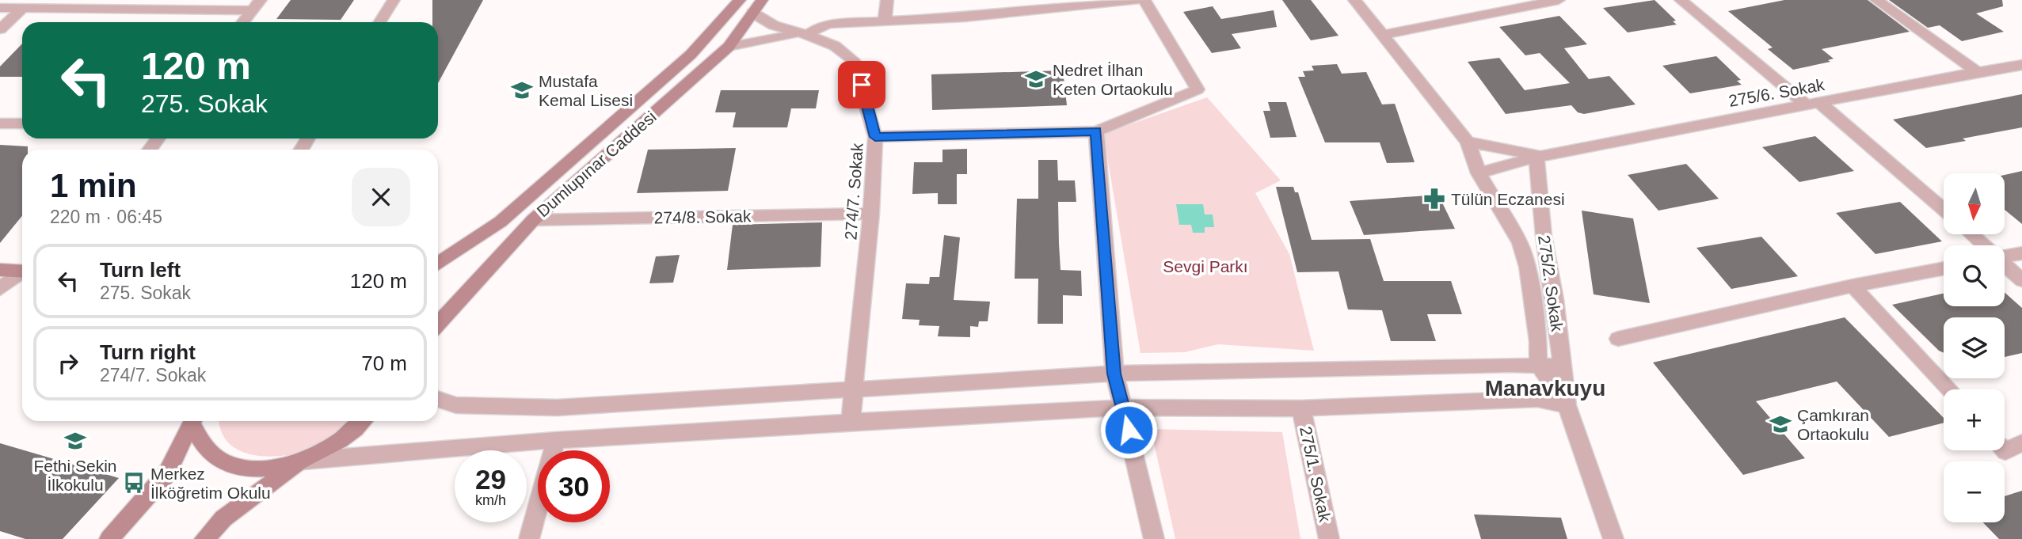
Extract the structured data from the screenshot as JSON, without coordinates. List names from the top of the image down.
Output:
{
  "streets": {
    "main road": ["Dumlupınar Caddesi"],
    "street": [
      "275/6. Sokak",
      "274/7. Sokak",
      "274/8. Sokak",
      "275/2. Sokak",
      "275/1. Sokak"
    ]
  },
  "crossings": [
    ["275/6. Sokak", "275/2. Sokak"],
    ["Dumlupınar Caddesi", "274/7. Sokak"],
    ["Dumlupınar Caddesi", "274/8. Sokak"],
    ["274/7. Sokak", "274/8. Sokak"]
  ],
  "districts": ["Manavkuyu"],
  "parks": ["Sevgi Parkı"],
  "places": {
    "school or university": [
      "Nedret İlhan Keten Ortaokulu",
      "Mustafa Kemal Lisesi",
      "Çamkıran Ortaokulu",
      "Fethi Sekin İlkokulu"
    ],
    "pharmacy": ["Tülün Eczanesi"],
    "bus stop": ["Merkez İlköğretim Okulu"]
  },
  "north": "bottom",
  "page": {
    "turn": ["120 m", "275. Sokak"],
    "heading": ["1 min", "220 m · 06:45"],
    "map_buttons": ["+", "−"],
    "list": [
      {
        "name": "Turn left",
        "note": "275. Sokak",
        "value": "120 m"
      },
      {
        "name": "Turn right",
        "note": "274/7. Sokak",
        "value": "70 m"
      }
    ],
    "speed": "29 km/h",
    "limit": "30"
  }
}
